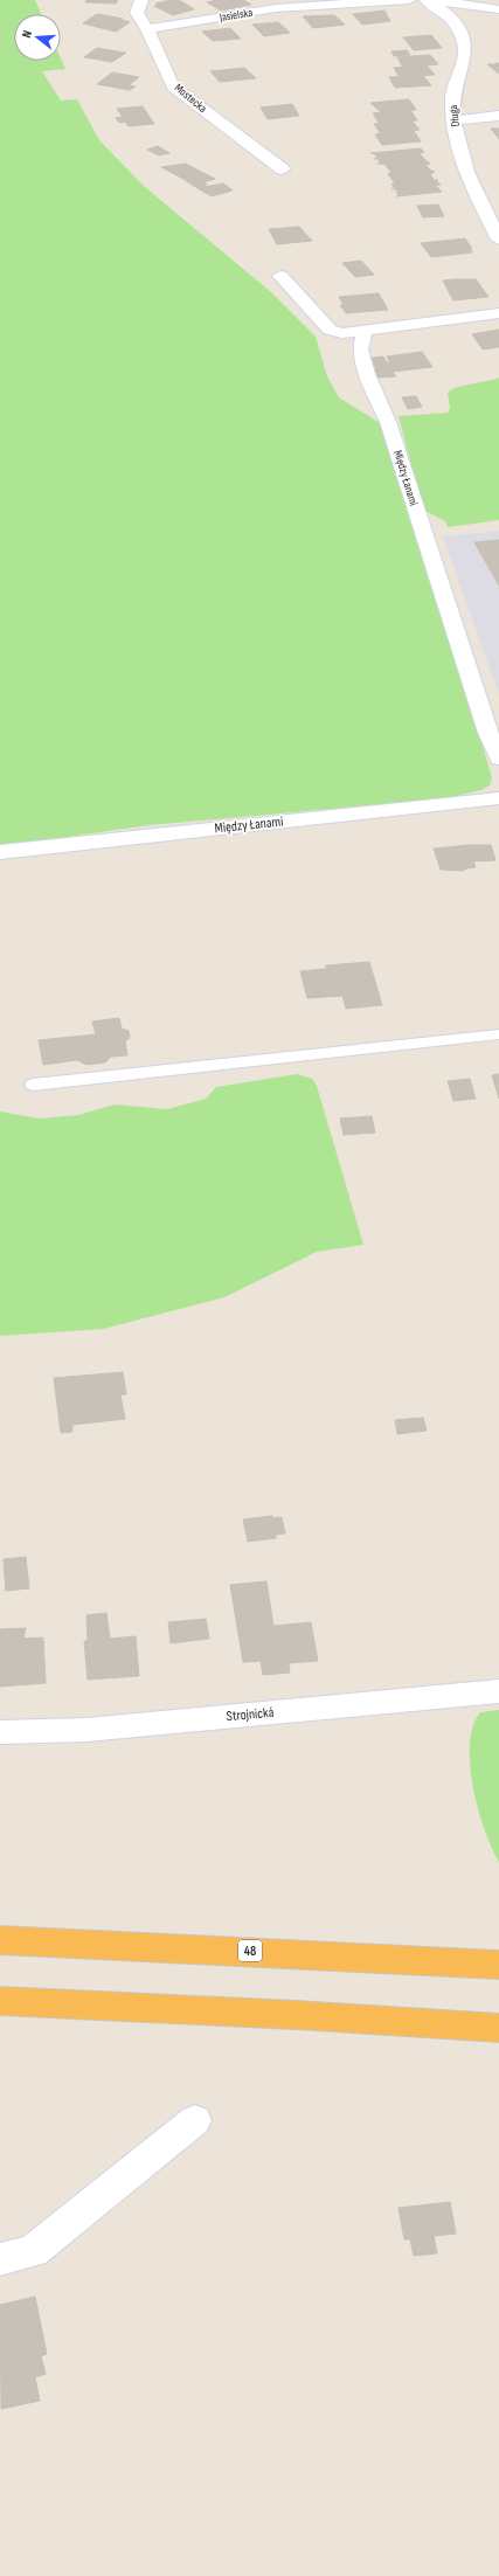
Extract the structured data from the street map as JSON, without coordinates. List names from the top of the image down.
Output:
{
  "streets": {
    "highway": ["48"],
    "street": [
      "Jasielska",
      "Mostecka",
      "Długa",
      "Między Łanami",
      "Strojnická"
    ]
  },
  "crossings": [
    ["Jasielska", "Mostecka"]
  ],
  "north": "left"
}
